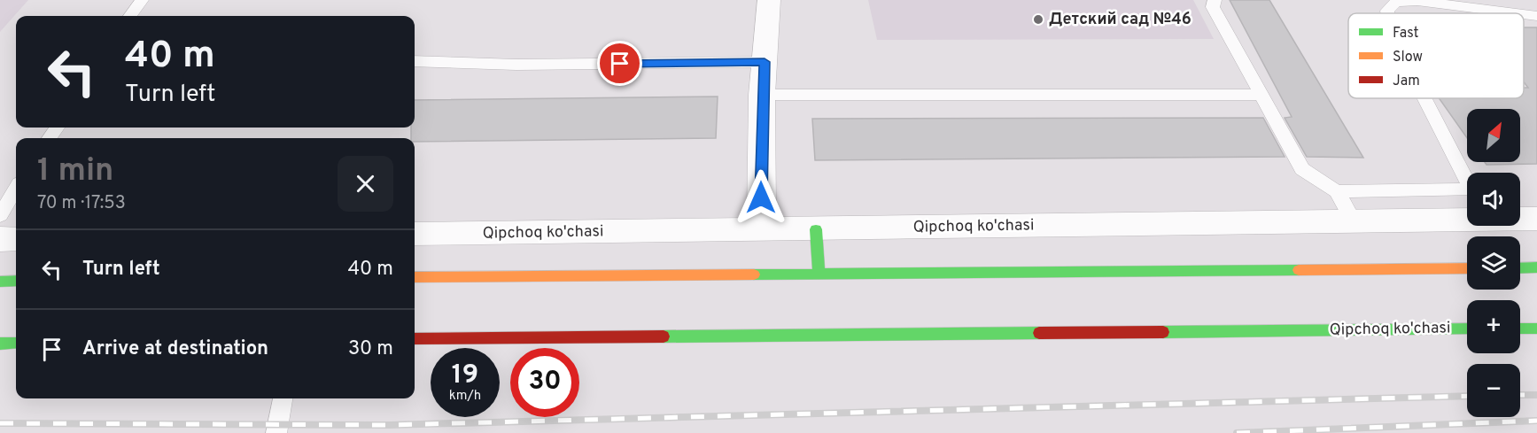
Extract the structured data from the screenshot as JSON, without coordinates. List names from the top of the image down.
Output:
{
  "streets": {
    "main road": ["Qipchoq ko'chasi"]
  },
  "places": ["Детский сад №46"],
  "legend": ["Fast", "Slow", "Jam"],
  "north": "top right",
  "page": {
    "turn": ["40 m", "Turn left"],
    "map_buttons": ["+", "−"],
    "heading": ["1 min", "70 m · 17:53"],
    "list": [
      {
        "name": "Turn left",
        "value": "40 m"
      },
      {
        "name": "Arrive at destination",
        "value": "30 m"
      }
    ],
    "speed": "19 km/h",
    "limit": "30"
  }
}
